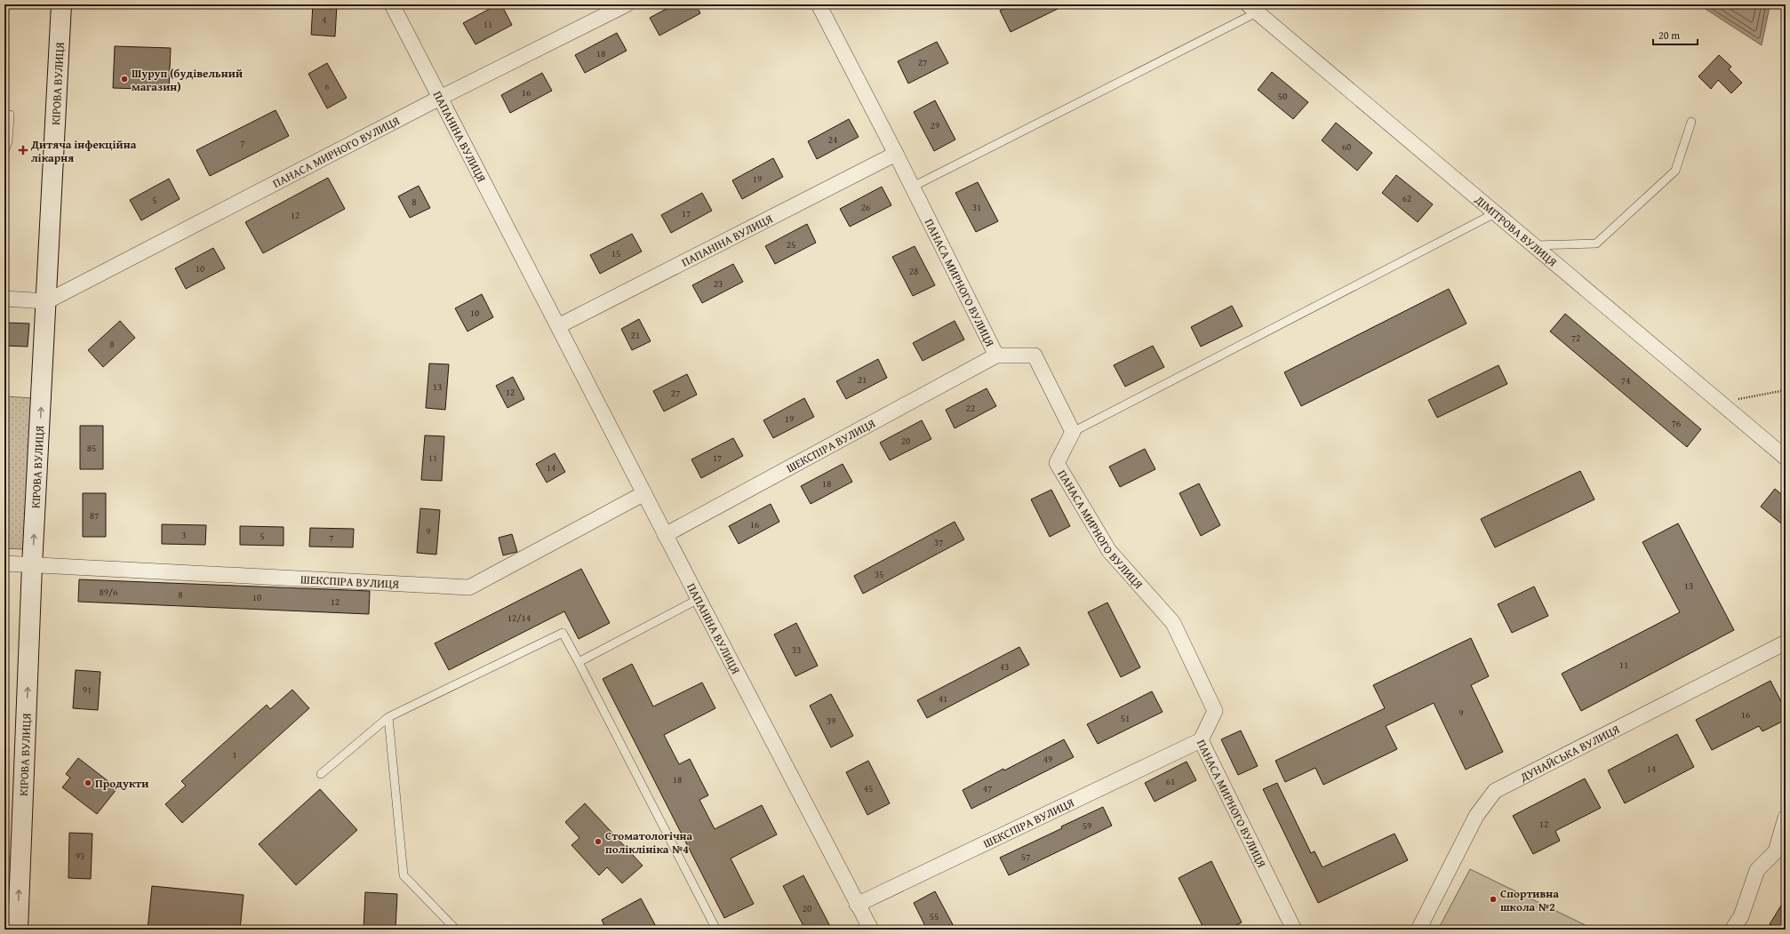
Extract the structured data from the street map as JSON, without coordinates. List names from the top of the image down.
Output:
{
  "streets": {
    "street": [
      "КІРОВА ВУЛИЦЯ",
      "ПАПАНІНА ВУЛИЦЯ",
      "ПАНАСА МИРНОГО ВУЛИЦЯ",
      "ДІМІТРОВА ВУЛИЦЯ",
      "ШЕКСПІРА ВУЛИЦЯ",
      "ДУНАЙСЬКА ВУЛИЦЯ"
    ]
  },
  "crossings": [
    ["КІРОВА ВУЛИЦЯ", "ПАНАСА МИРНОГО ВУЛИЦЯ"],
    ["КІРОВА ВУЛИЦЯ", "ШЕКСПІРА ВУЛИЦЯ"],
    ["ПАПАНІНА ВУЛИЦЯ", "ПАНАСА МИРНОГО ВУЛИЦЯ"],
    ["ПАПАНІНА ВУЛИЦЯ", "ШЕКСПІРА ВУЛИЦЯ"],
    ["ПАНАСА МИРНОГО ВУЛИЦЯ", "ШЕКСПІРА ВУЛИЦЯ"]
  ],
  "one_way": ["КІРОВА ВУЛИЦЯ"],
  "places": {
    "other": [
      "Шуруп (будівельний магазин)",
      "Продукти",
      "Стоматологічна поліклініка №4",
      "Спортивна школа №2"
    ],
    "health": ["Дитяча інфекційна лікарня"]
  },
  "house_numbers": [
    "4",
    "11",
    "18",
    "27",
    "6",
    "16",
    "50",
    "29",
    "24",
    "7",
    "60",
    "19",
    "62",
    "5",
    "8",
    "26",
    "31",
    "17",
    "12",
    "25",
    "15",
    "10",
    "28",
    "23",
    "10",
    "21",
    "72",
    "8",
    "21",
    "74",
    "13",
    "12",
    "27",
    "22",
    "19",
    "76",
    "20",
    "85",
    "11",
    "17",
    "14",
    "18",
    "87",
    "16",
    "9",
    "3",
    "5",
    "7",
    "37",
    "35",
    "13",
    "89/6",
    "8",
    "10",
    "12",
    "12/14",
    "33",
    "11",
    "43",
    "91",
    "41",
    "9",
    "16",
    "51",
    "39",
    "1",
    "49",
    "14",
    "18",
    "61",
    "45",
    "47",
    "12",
    "59",
    "93",
    "57",
    "20",
    "55"
  ],
  "scale_bar": "20 m"
}
